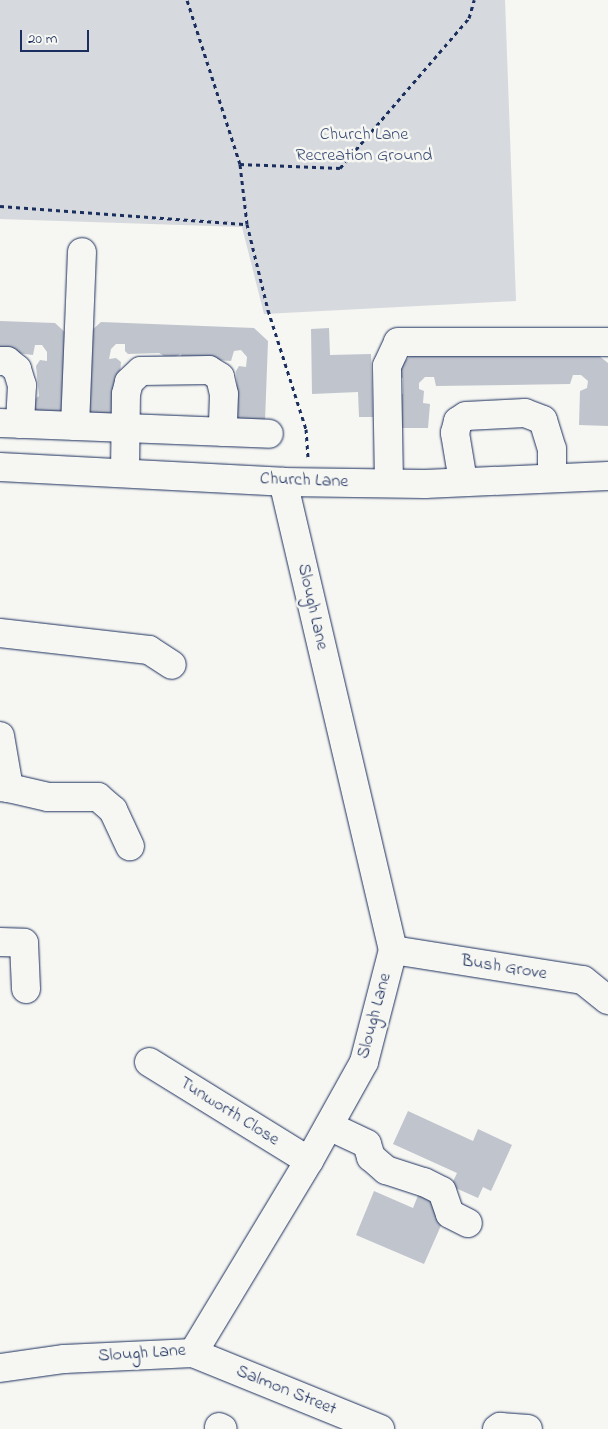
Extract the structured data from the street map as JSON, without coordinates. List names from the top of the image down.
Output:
{
  "streets": {
    "street": [
      "Church Lane",
      "Slough Lane",
      "Bush Grove",
      "Tunworth Close",
      "Salmon Street"
    ]
  },
  "crossings": [
    ["Church Lane", "Slough Lane"],
    ["Slough Lane", "Bush Grove"],
    ["Slough Lane", "Tunworth Close"],
    ["Slough Lane", "Salmon Street"]
  ],
  "parks": ["Church Lane Recreation Ground"],
  "scale_bar": "20 m"
}
